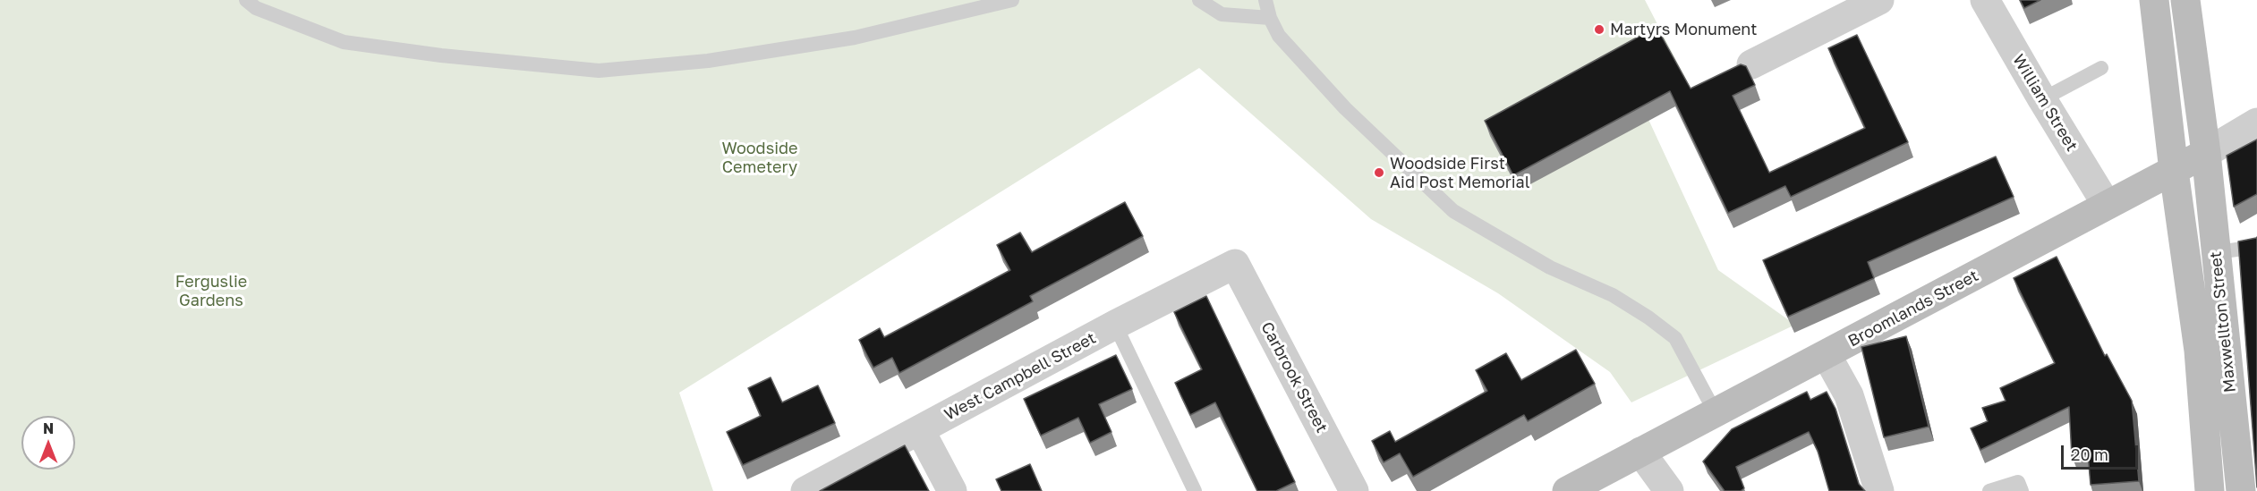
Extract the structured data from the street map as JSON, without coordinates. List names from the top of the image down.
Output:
{
  "streets": {
    "main road": ["Broomlands Street", "Maxwellton Street"],
    "street": ["William Street", "West Campbell Street", "Carbrook Street"]
  },
  "crossings": [
    ["William Street", "Broomlands Street"],
    ["Broomlands Street", "Maxwellton Street"],
    ["West Campbell Street", "Carbrook Street"]
  ],
  "parks": ["Woodside Cemetery", "Ferguslie Gardens"],
  "places": ["Martyrs Monument", "Woodside First Aid Post Memorial"],
  "scale_bar": "20 m",
  "north": "top"
}
